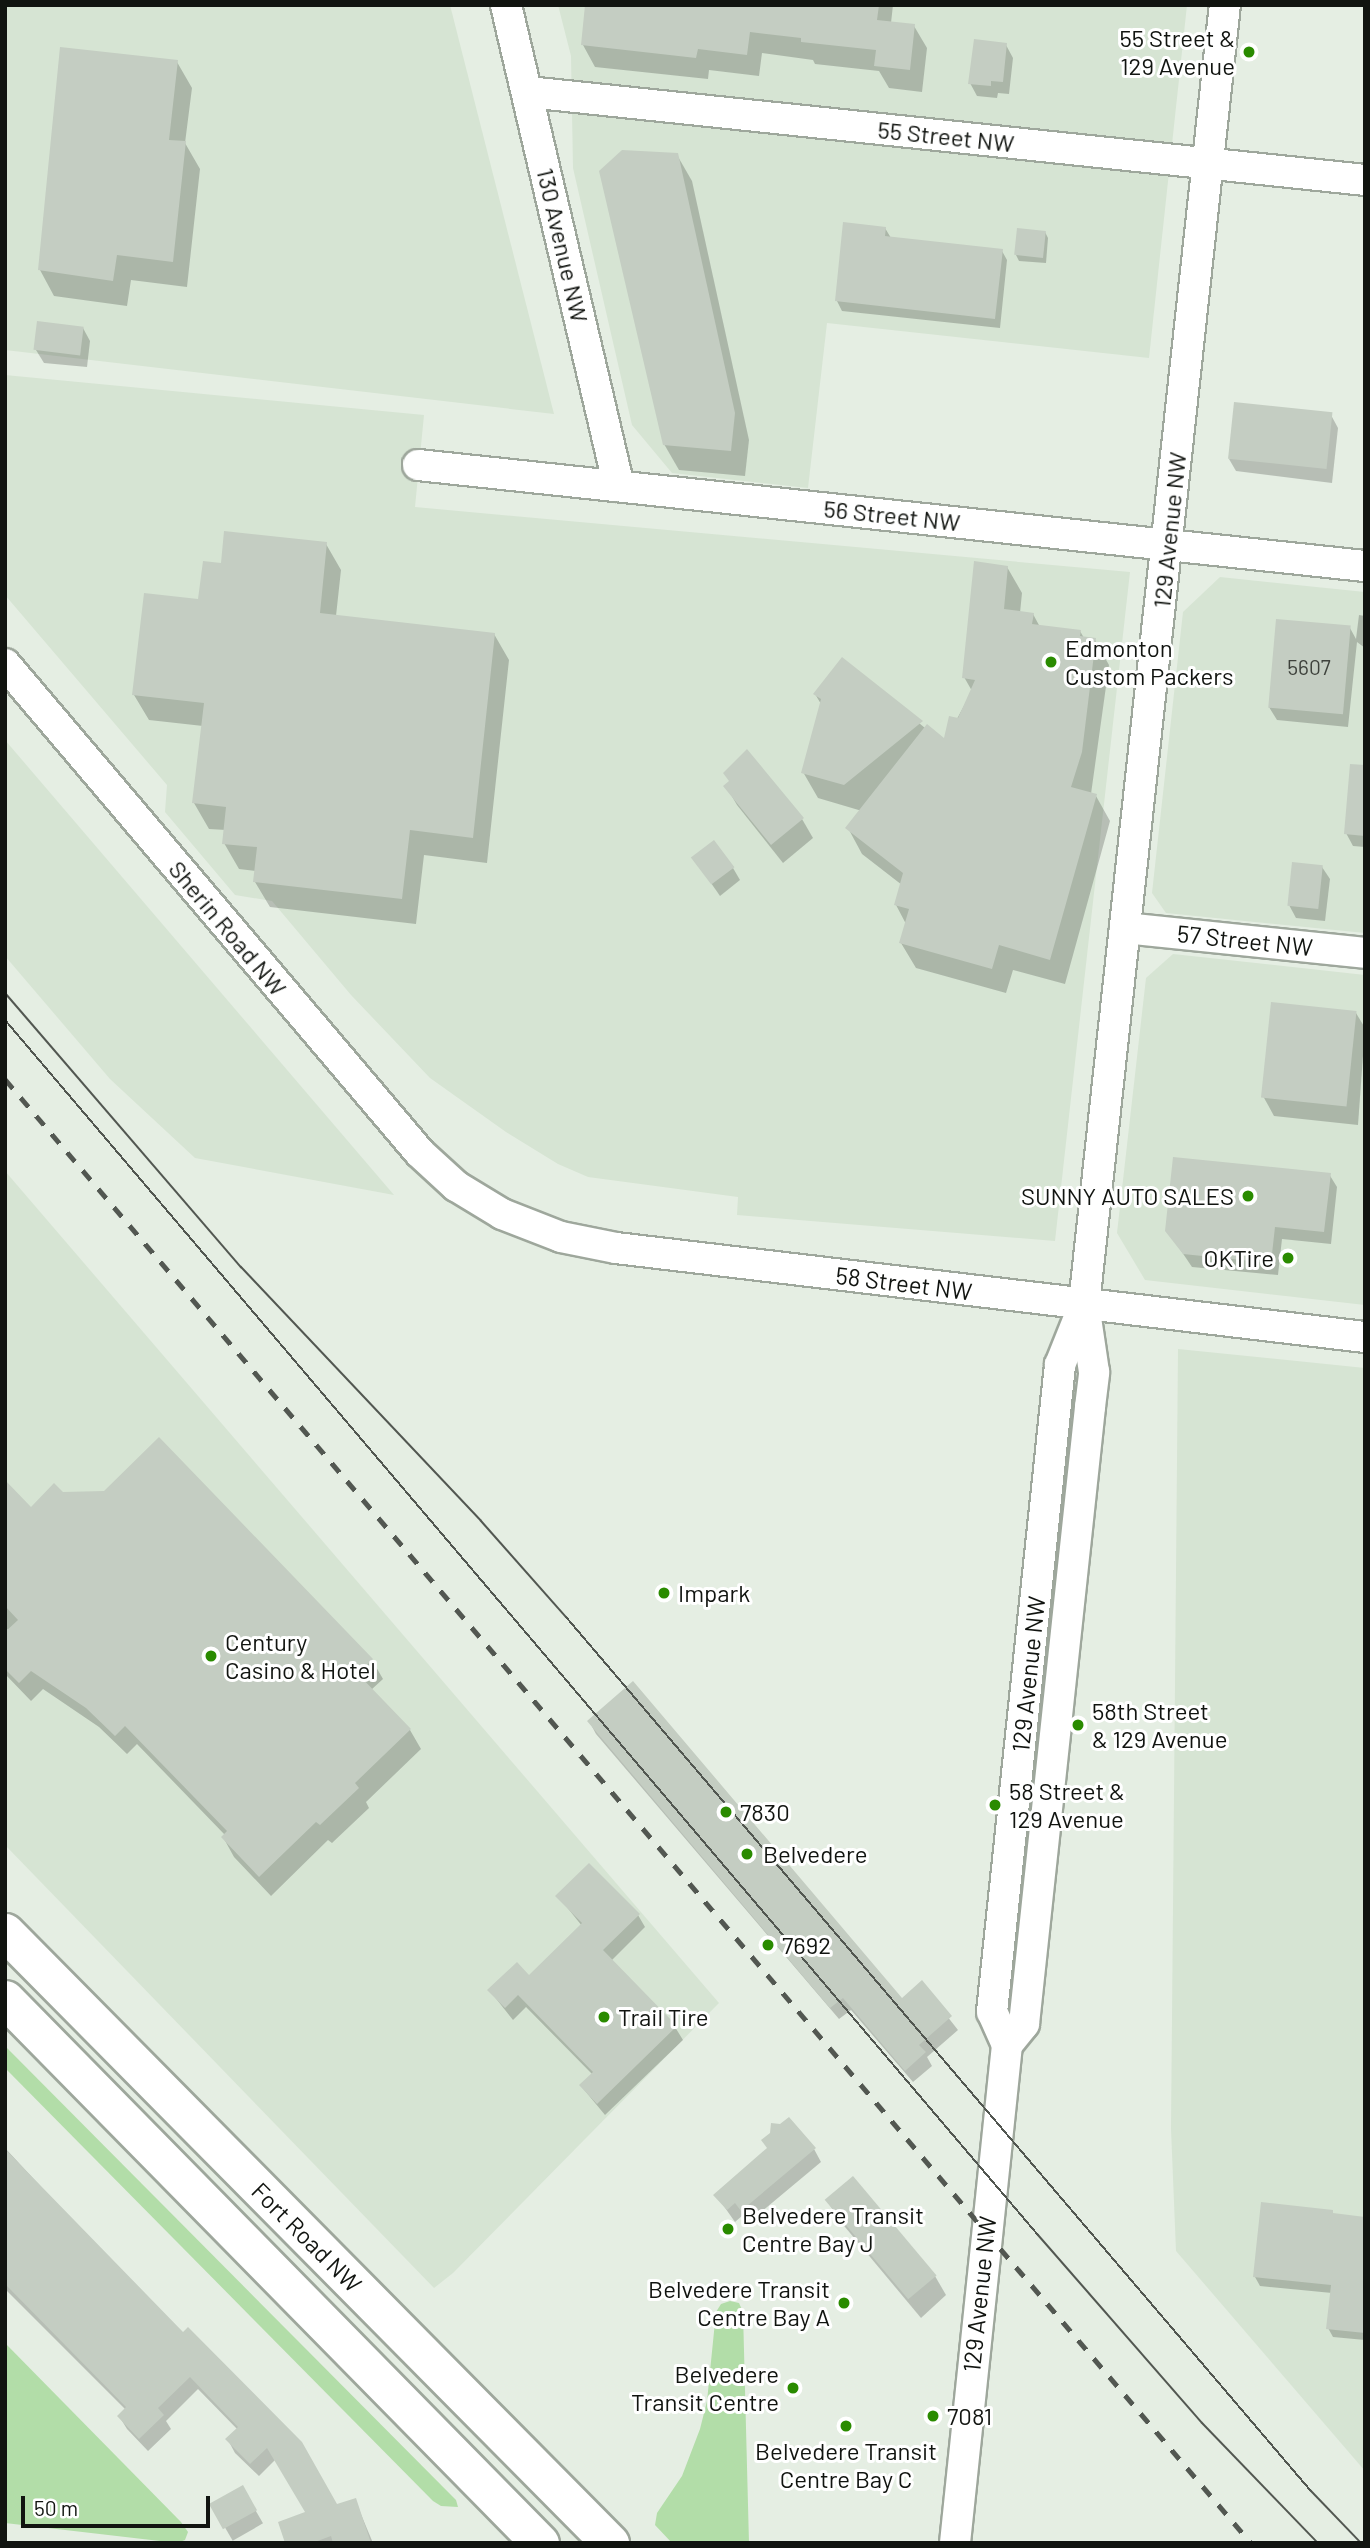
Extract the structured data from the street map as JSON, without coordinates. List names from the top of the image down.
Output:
{
  "streets": {
    "main road": ["Fort Road NW"],
    "street": [
      "55 Street NW",
      "130 Avenue NW",
      "56 Street NW",
      "129 Avenue NW",
      "Sherin Road NW",
      "57 Street NW",
      "58 Street NW"
    ]
  },
  "crossings": [
    ["55 Street NW", "130 Avenue NW"],
    ["55 Street NW", "129 Avenue NW"],
    ["130 Avenue NW", "56 Street NW"],
    ["56 Street NW", "129 Avenue NW"],
    ["129 Avenue NW", "57 Street NW"],
    ["129 Avenue NW", "58 Street NW"],
    ["Sherin Road NW", "58 Street NW"]
  ],
  "places": [
    "55 Street & 129 Avenue",
    "Edmonton Custom Packers",
    "SUNNY AUTO SALES",
    "OKTire",
    "Impark",
    "Century Casino & Hotel",
    "58th Street & 129 Avenue",
    "58 Street & 129 Avenue",
    "7830",
    "Belvedere",
    "7692",
    "Trail Tire",
    "Belvedere Transit Centre Bay J",
    "Belvedere Transit Centre Bay A",
    "Belvedere Transit Centre",
    "7081",
    "Belvedere Transit Centre Bay C"
  ],
  "house_numbers": ["5607"],
  "scale_bar": "50 m"
}
